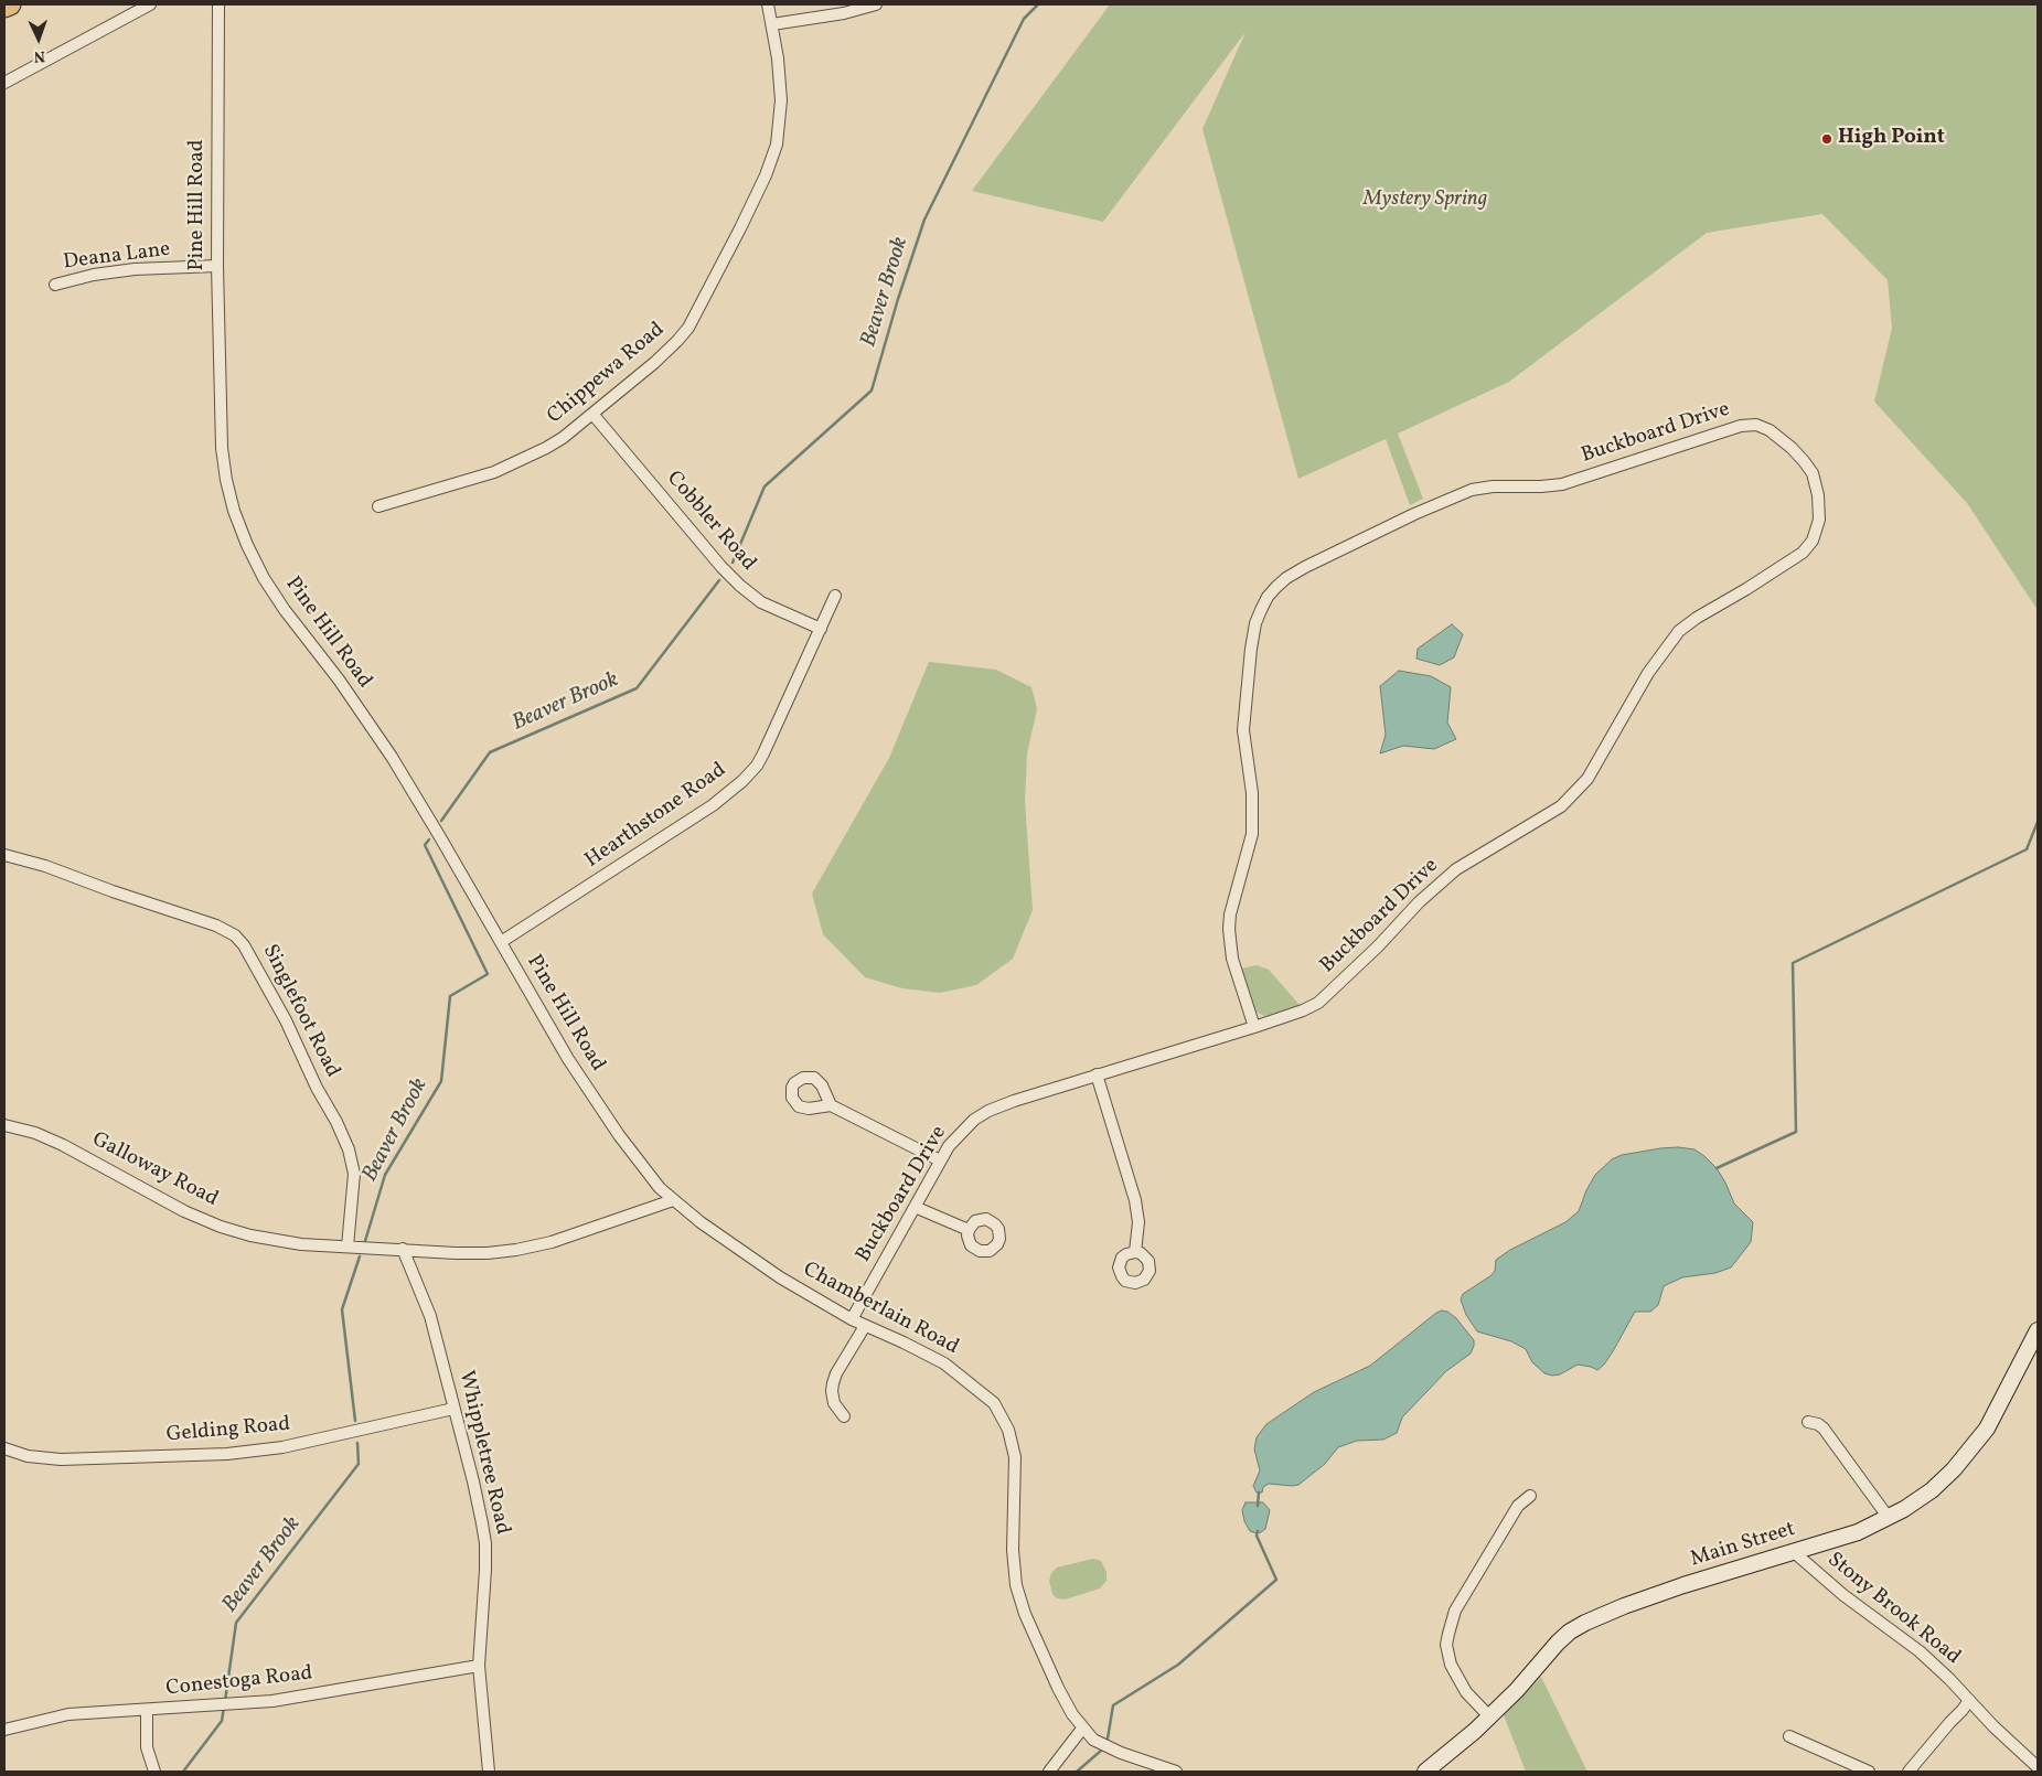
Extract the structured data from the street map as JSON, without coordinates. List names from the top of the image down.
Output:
{
  "streets": {
    "main road": ["Main Street"],
    "street": [
      "Pine Hill Road",
      "Deana Lane",
      "Chippewa Road",
      "Buckboard Drive",
      "Cobbler Road",
      "Hearthstone Road",
      "Singlefoot Road",
      "Galloway Road",
      "Chamberlain Road",
      "Gelding Road",
      "Whippletree Road",
      "Stony Brook Road",
      "Conestoga Road"
    ]
  },
  "crossings": [
    ["Pine Hill Road", "Deana Lane"],
    ["Pine Hill Road", "Hearthstone Road"],
    ["Pine Hill Road", "Galloway Road"],
    ["Pine Hill Road", "Chamberlain Road"],
    ["Chippewa Road", "Cobbler Road"],
    ["Buckboard Drive", "Chamberlain Road"],
    ["Cobbler Road", "Hearthstone Road"],
    ["Singlefoot Road", "Galloway Road"],
    ["Galloway Road", "Chamberlain Road"],
    ["Galloway Road", "Whippletree Road"],
    ["Gelding Road", "Whippletree Road"],
    ["Whippletree Road", "Conestoga Road"],
    ["Main Street", "Stony Brook Road"]
  ],
  "water": ["Beaver Brook"],
  "parks": ["Mystery Spring"],
  "places": ["High Point"],
  "north": "bottom"
}
